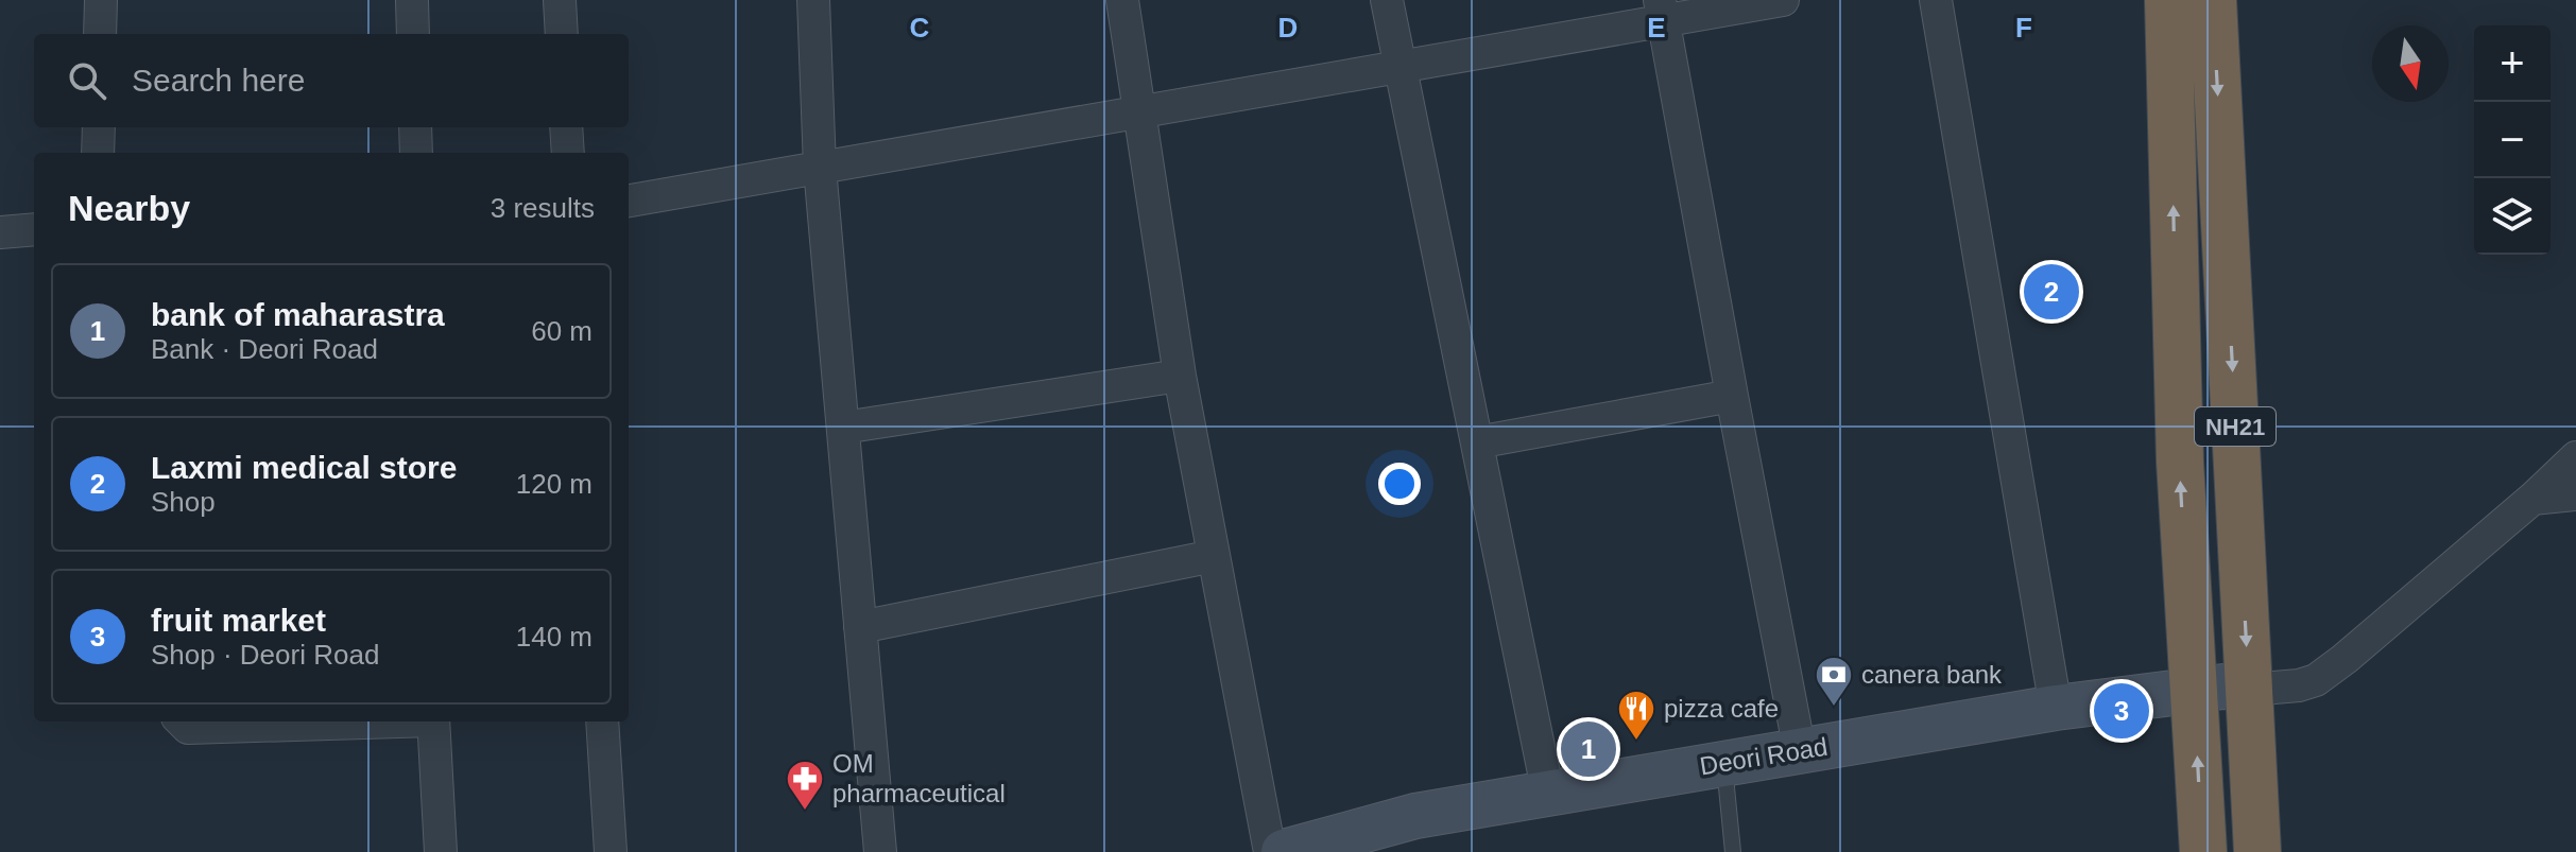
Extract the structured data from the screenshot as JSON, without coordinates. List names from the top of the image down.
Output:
{
  "streets": {
    "highway": ["NH21"],
    "street": ["Deori Road"]
  },
  "crossings": [
    ["NH21", "Deori Road"]
  ],
  "places": {
    "bank": ["canera bank"],
    "restaurant": ["pizza cafe"],
    "pharmacy": ["OM pharmaceutical"]
  },
  "north": "bottom",
  "page": {
    "map_buttons": ["+", "−"],
    "search": "Search here",
    "heading": ["Nearby", "3 results"],
    "pins": ["2", "3", "1"],
    "list": [
      {
        "mark": "1",
        "name": "bank of maharastra",
        "note": "Bank · Deori Road",
        "value": "60 m"
      },
      {
        "mark": "2",
        "name": "Laxmi medical store",
        "note": "Shop",
        "value": "120 m"
      },
      {
        "mark": "3",
        "name": "fruit market",
        "note": "Shop · Deori Road",
        "value": "140 m"
      }
    ]
  },
  "grid": {
    "columns": [
      "C",
      "D",
      "E",
      "F"
    ]
  }
}
